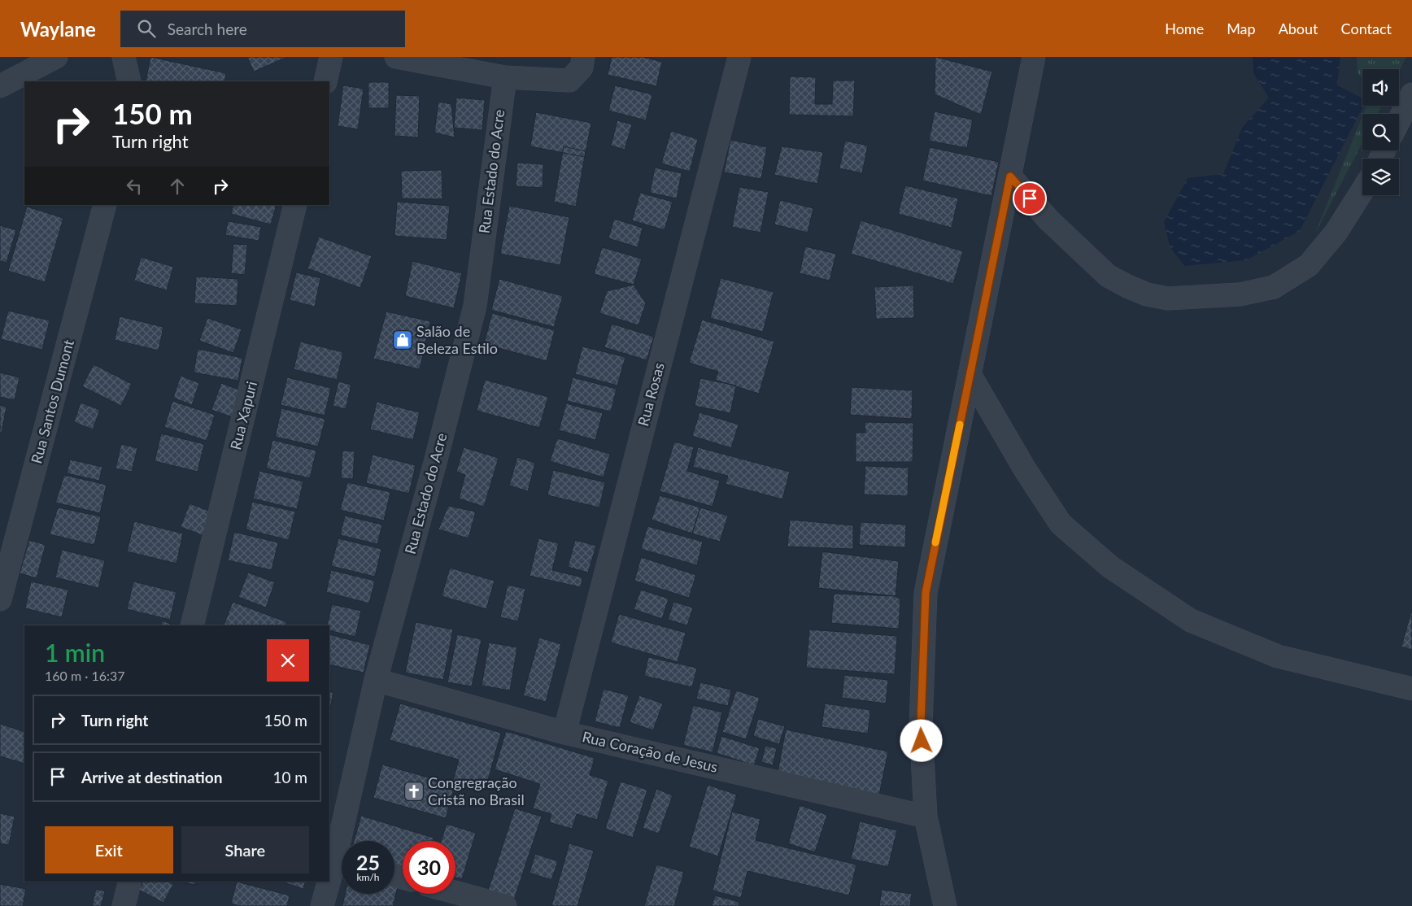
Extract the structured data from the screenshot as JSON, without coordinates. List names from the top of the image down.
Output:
{
  "streets": {
    "street": [
      "Rua Estado do Acre",
      "Rua Rosas",
      "Rua Santos Dumont",
      "Rua Xapuri",
      "Rua Coração de Jesus"
    ]
  },
  "crossings": [
    ["Rua Estado do Acre", "Rua Coração de Jesus"],
    ["Rua Rosas", "Rua Coração de Jesus"]
  ],
  "places": {
    "shop": ["Salão de Beleza Estilo"],
    "church": ["Congregração Cristã no Brasil"]
  },
  "page": {
    "header": "Waylane",
    "search": "Search here",
    "nav": [
      "Home",
      "Map",
      "About",
      "Contact"
    ],
    "turn": ["150 m", "Turn right"],
    "heading": ["1 min", "160 m · 16:37"],
    "list": [
      {
        "name": "Turn right",
        "value": "150 m"
      },
      {
        "name": "Arrive at destination",
        "value": "10 m"
      }
    ],
    "buttons": ["Exit", "Share"],
    "speed": "25 km/h",
    "limit": "30"
  }
}
